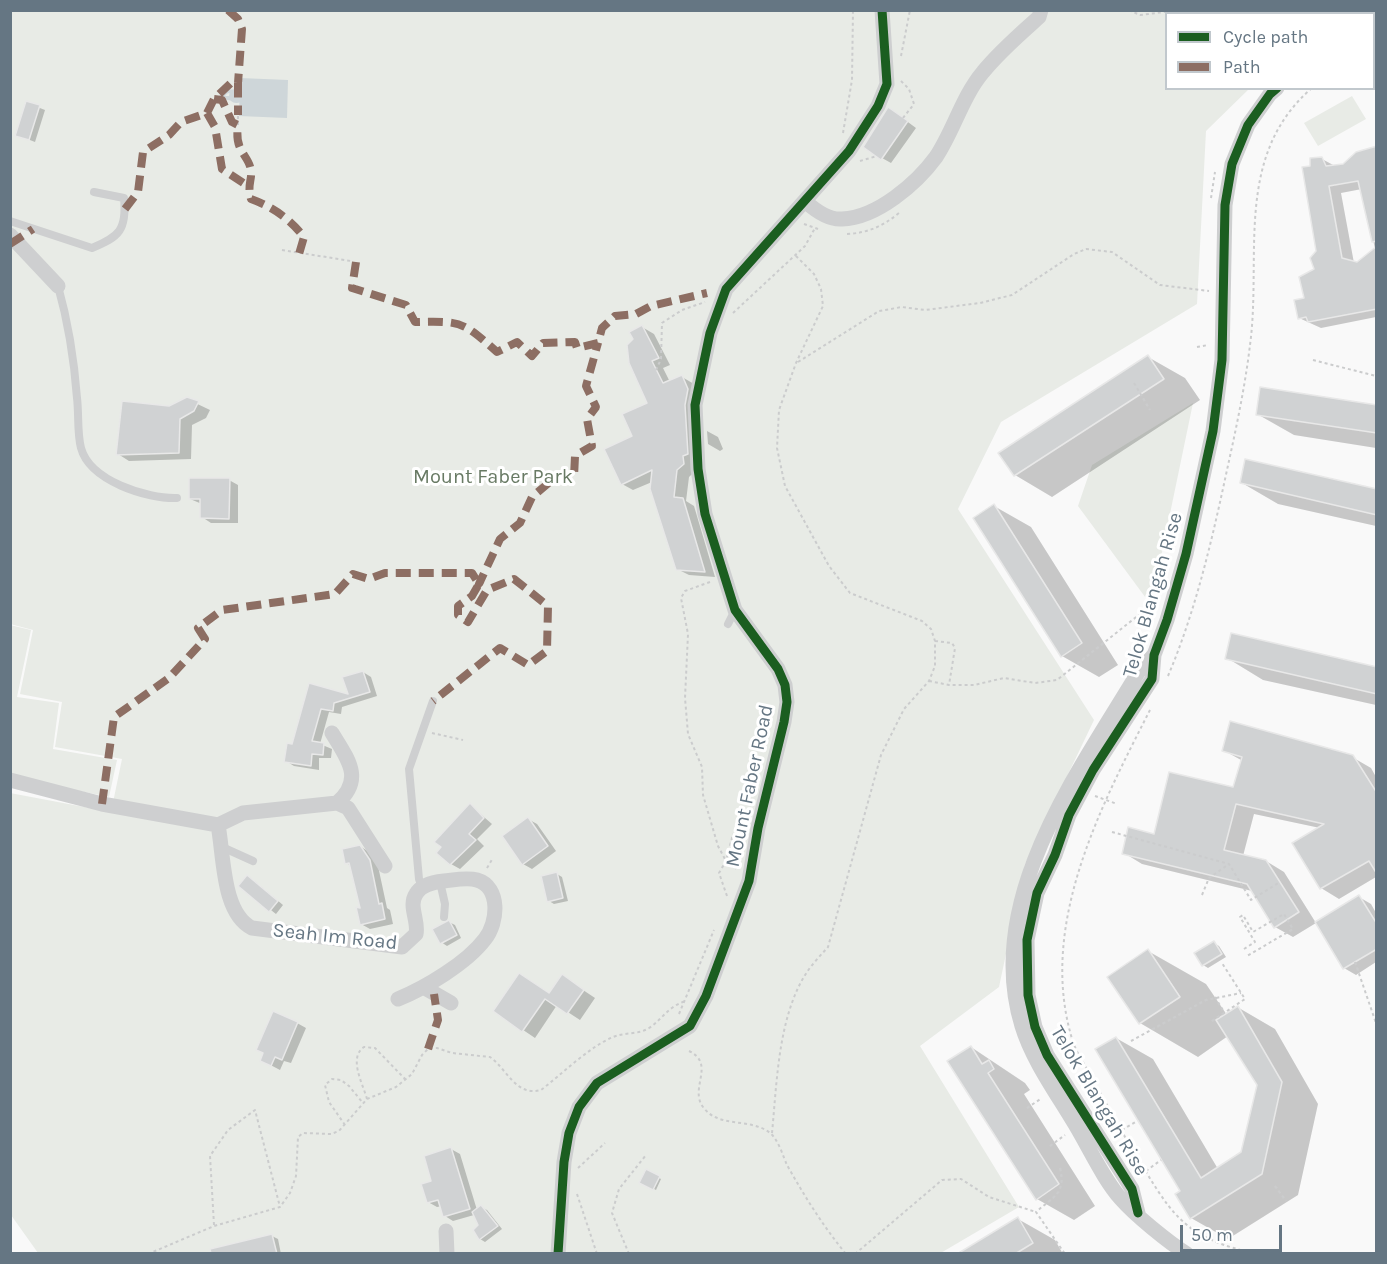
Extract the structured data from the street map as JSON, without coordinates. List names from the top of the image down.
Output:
{
  "streets": {
    "street": ["Telok Blangah Rise", "Mount Faber Road", "Seah Im Road"]
  },
  "parks": ["Mount Faber Park"],
  "legend": ["Cycle path", "Path"],
  "scale_bar": "50 m"
}
